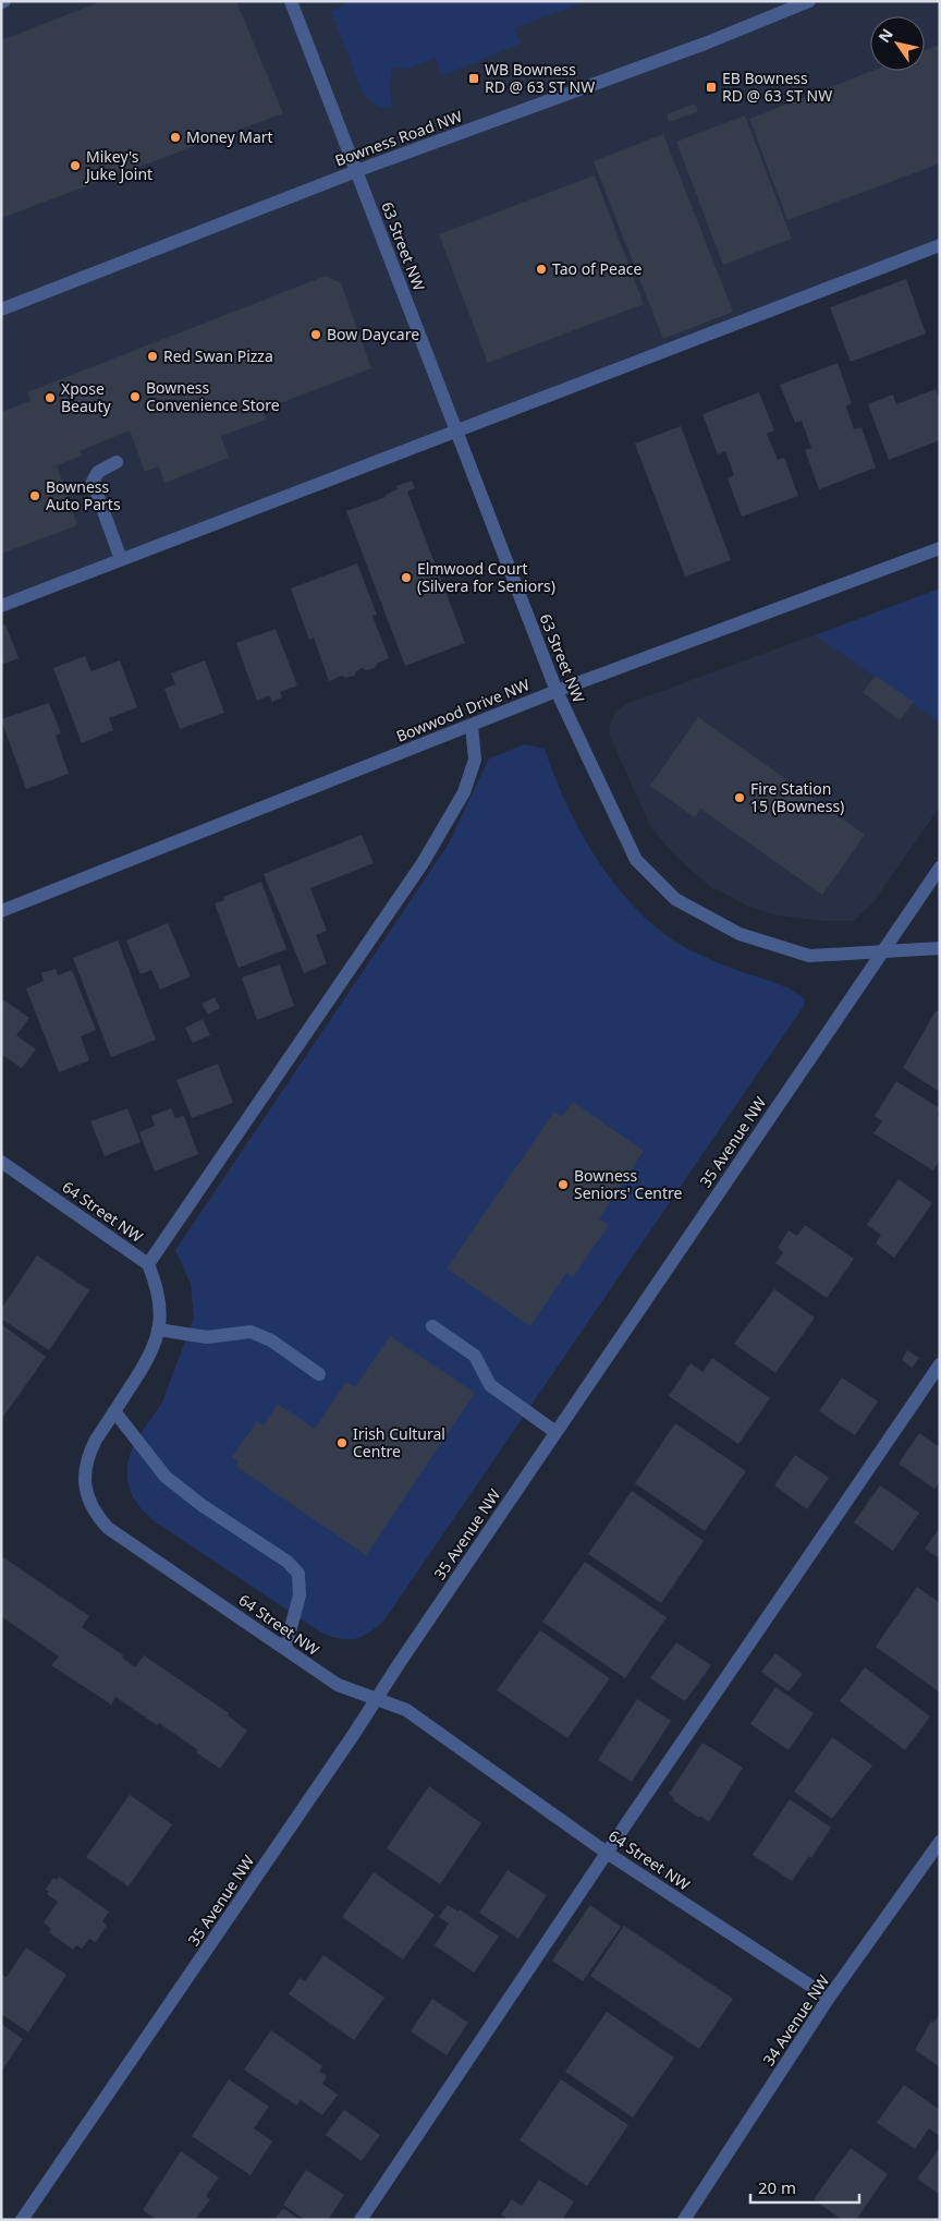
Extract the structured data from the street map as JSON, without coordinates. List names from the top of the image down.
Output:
{
  "streets": {
    "street": [
      "Bowness Road NW",
      "63 Street NW",
      "Bowwood Drive NW",
      "35 Avenue NW",
      "64 Street NW",
      "34 Avenue NW"
    ]
  },
  "crossings": [
    ["Bowness Road NW", "63 Street NW"],
    ["63 Street NW", "Bowwood Drive NW"],
    ["63 Street NW", "35 Avenue NW"],
    ["35 Avenue NW", "64 Street NW"],
    ["64 Street NW", "34 Avenue NW"]
  ],
  "places": {
    "transit": ["WB Bowness RD @ 63 ST NW", "EB Bowness RD @ 63 ST NW"],
    "other": [
      "Money Mart",
      "Mikey's Juke Joint",
      "Tao of Peace",
      "Bow Daycare",
      "Red Swan Pizza",
      "Bowness Convenience Store",
      "Xpose Beauty",
      "Bowness Auto Parts",
      "Elmwood Court (Silvera for Seniors)",
      "Fire Station 15 (Bowness)",
      "Bowness Seniors' Centre",
      "Irish Cultural Centre"
    ]
  },
  "scale_bar": "20 m",
  "north": "top left"
}
